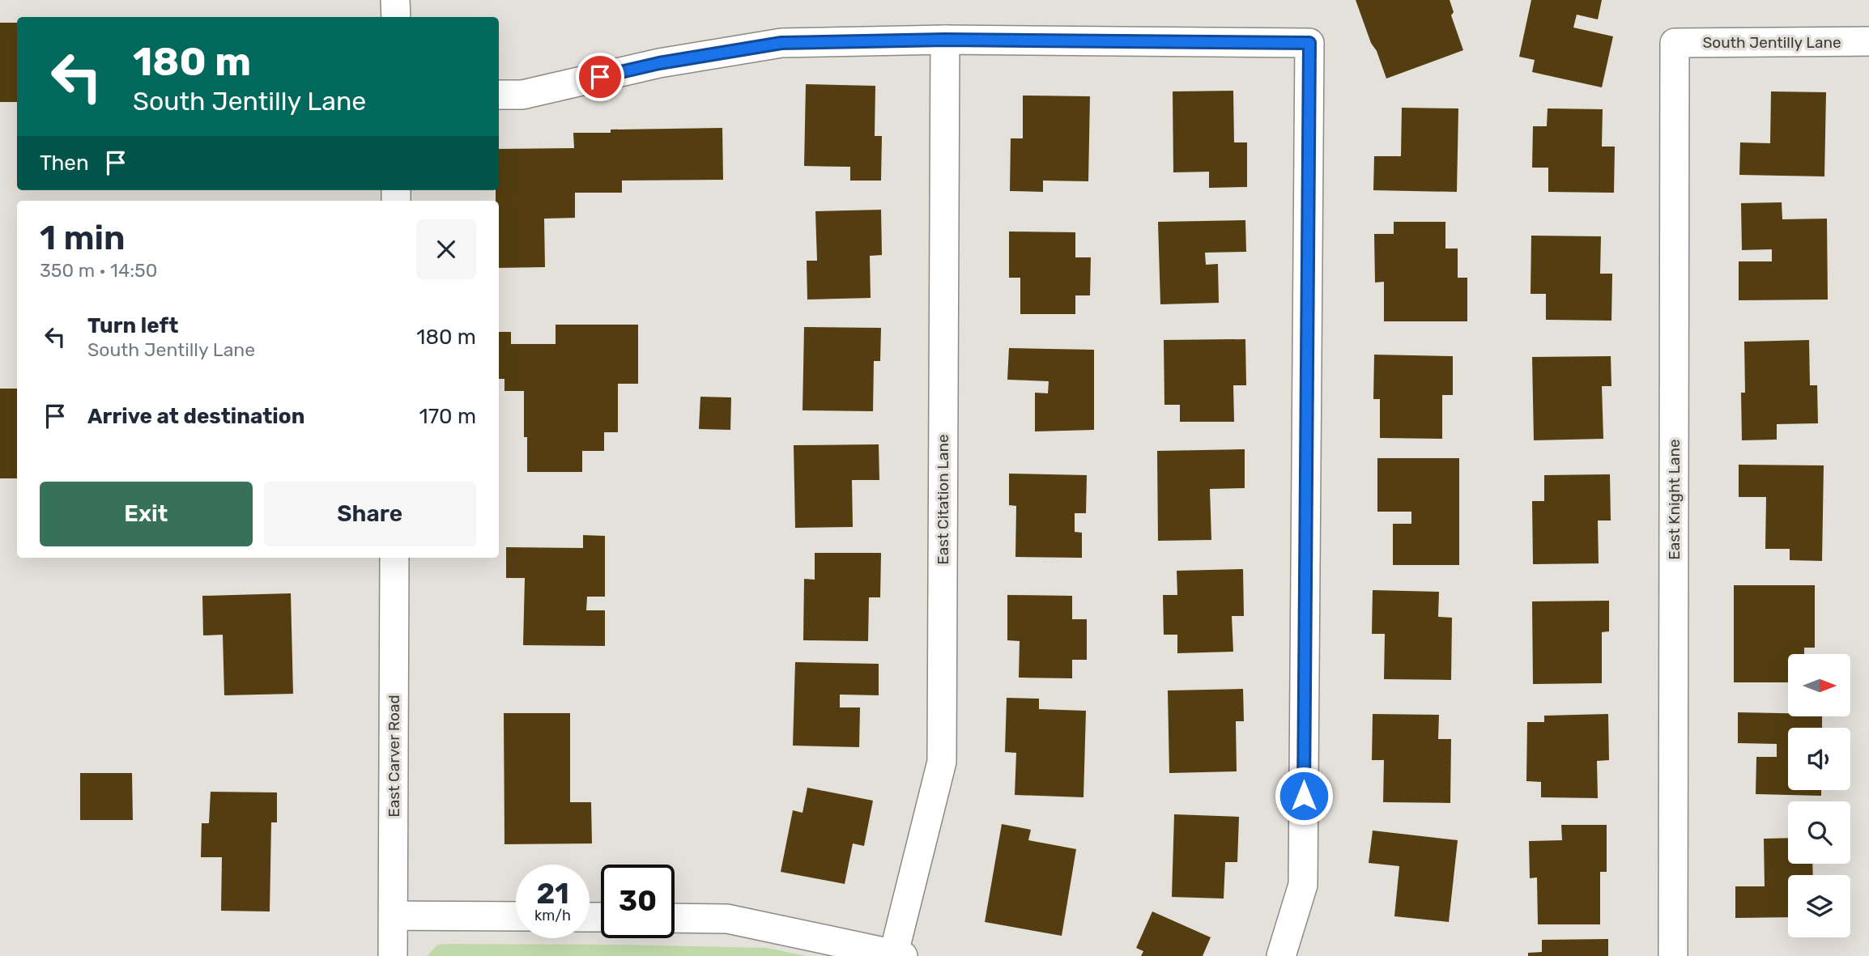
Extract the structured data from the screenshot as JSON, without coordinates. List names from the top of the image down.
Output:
{
  "streets": {
    "street": [
      "South Jentilly Lane",
      "East Citation Lane",
      "East Knight Lane",
      "East Carver Road"
    ]
  },
  "crossings": [
    ["South Jentilly Lane", "East Knight Lane"]
  ],
  "north": "right",
  "page": {
    "turn": ["180 m", "South Jentilly Lane"],
    "then": "Then",
    "heading": ["1 min", "350 m · 14:50"],
    "list": [
      {
        "name": "Turn left",
        "note": "South Jentilly Lane",
        "value": "180 m"
      },
      {
        "name": "Arrive at destination",
        "value": "170 m"
      }
    ],
    "buttons": ["Exit", "Share"],
    "speed": "21 km/h",
    "limit": "30"
  }
}
